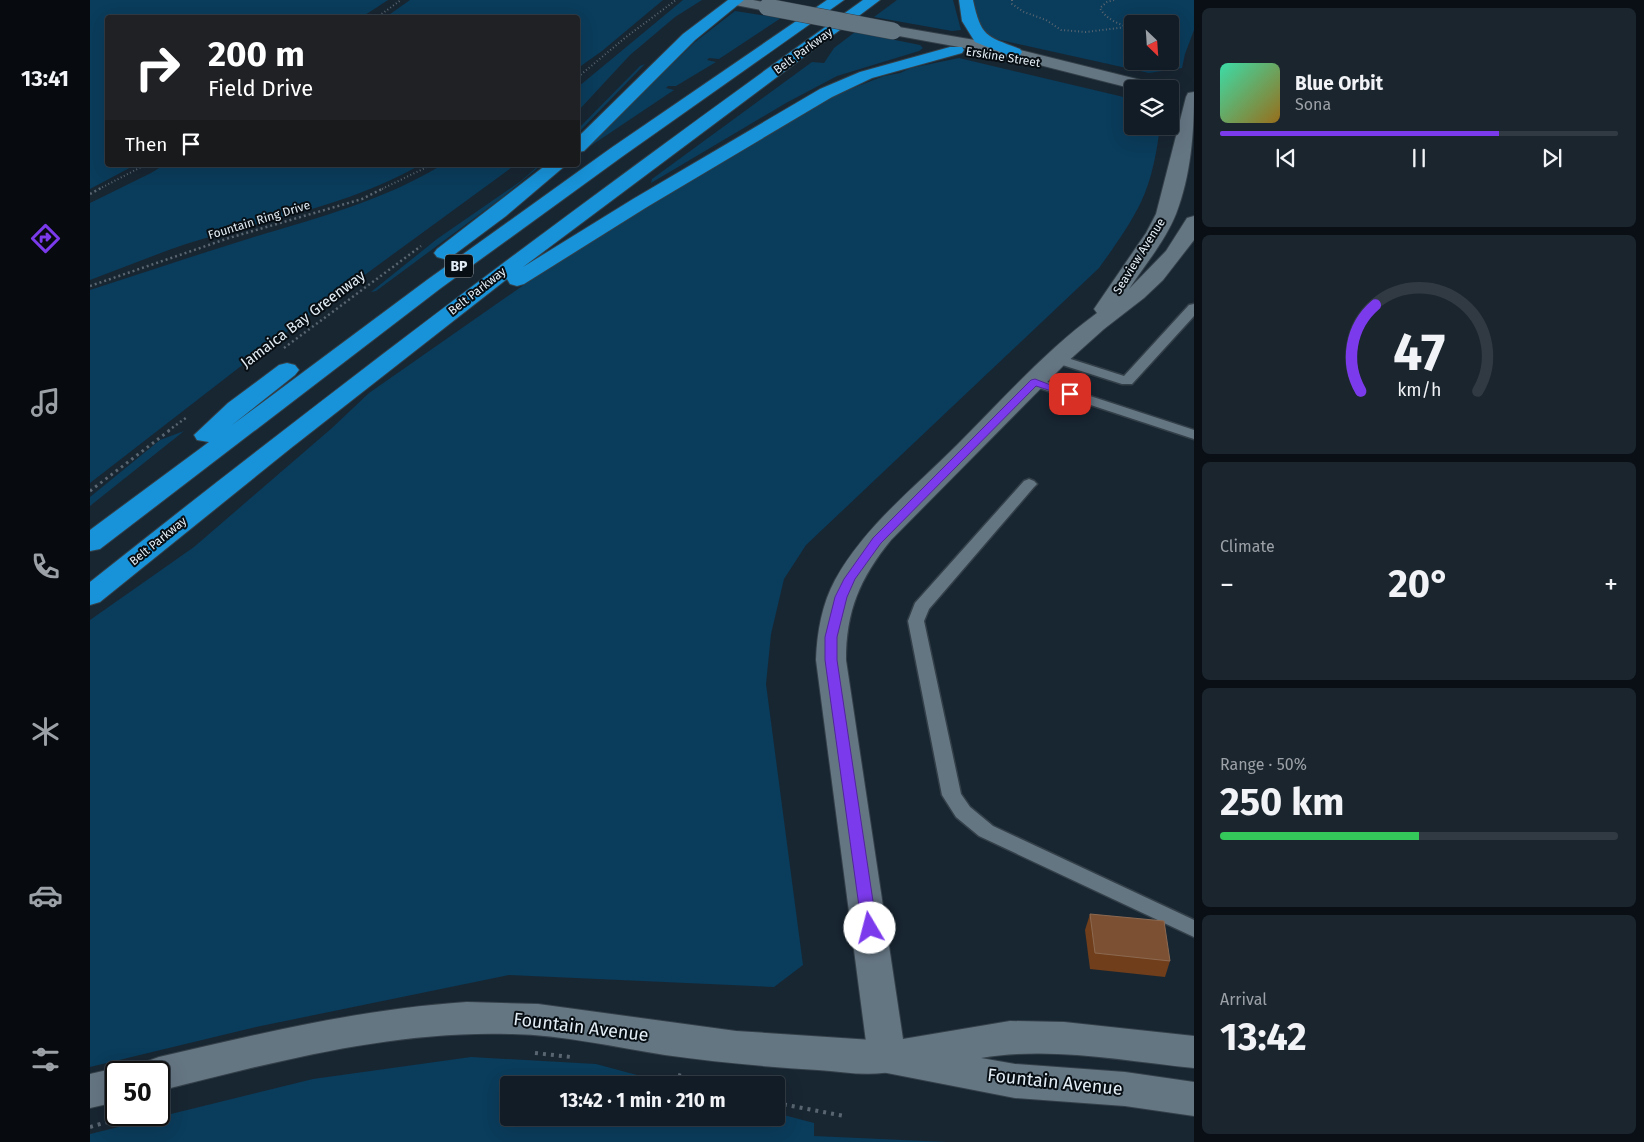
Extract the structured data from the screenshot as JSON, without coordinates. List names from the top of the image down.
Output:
{
  "streets": {
    "highway": ["Belt Parkway", "BP"],
    "main road": ["Erskine Street", "Seaview Avenue", "Fountain Avenue"],
    "path": ["Fountain Ring Drive", "Jamaica Bay Greenway"]
  },
  "crossings": [
    ["Seaview Avenue", "Fountain Avenue"]
  ],
  "north": "bottom right",
  "page": {
    "tabs": "13:41",
    "turn": ["200 m", "Field Drive"],
    "song": ["Blue Orbit", "Sona"],
    "then": "Then",
    "tile": [
      "Climate",
      ["Range · 50%", "250 km"],
      ["Arrival", "13:42"]
    ],
    "heat": ["−", "20°", "+"],
    "limit": "50",
    "trip": "13:42 · 1 min · 210 m",
    "gauge": ["47", "km/h"]
  }
}
